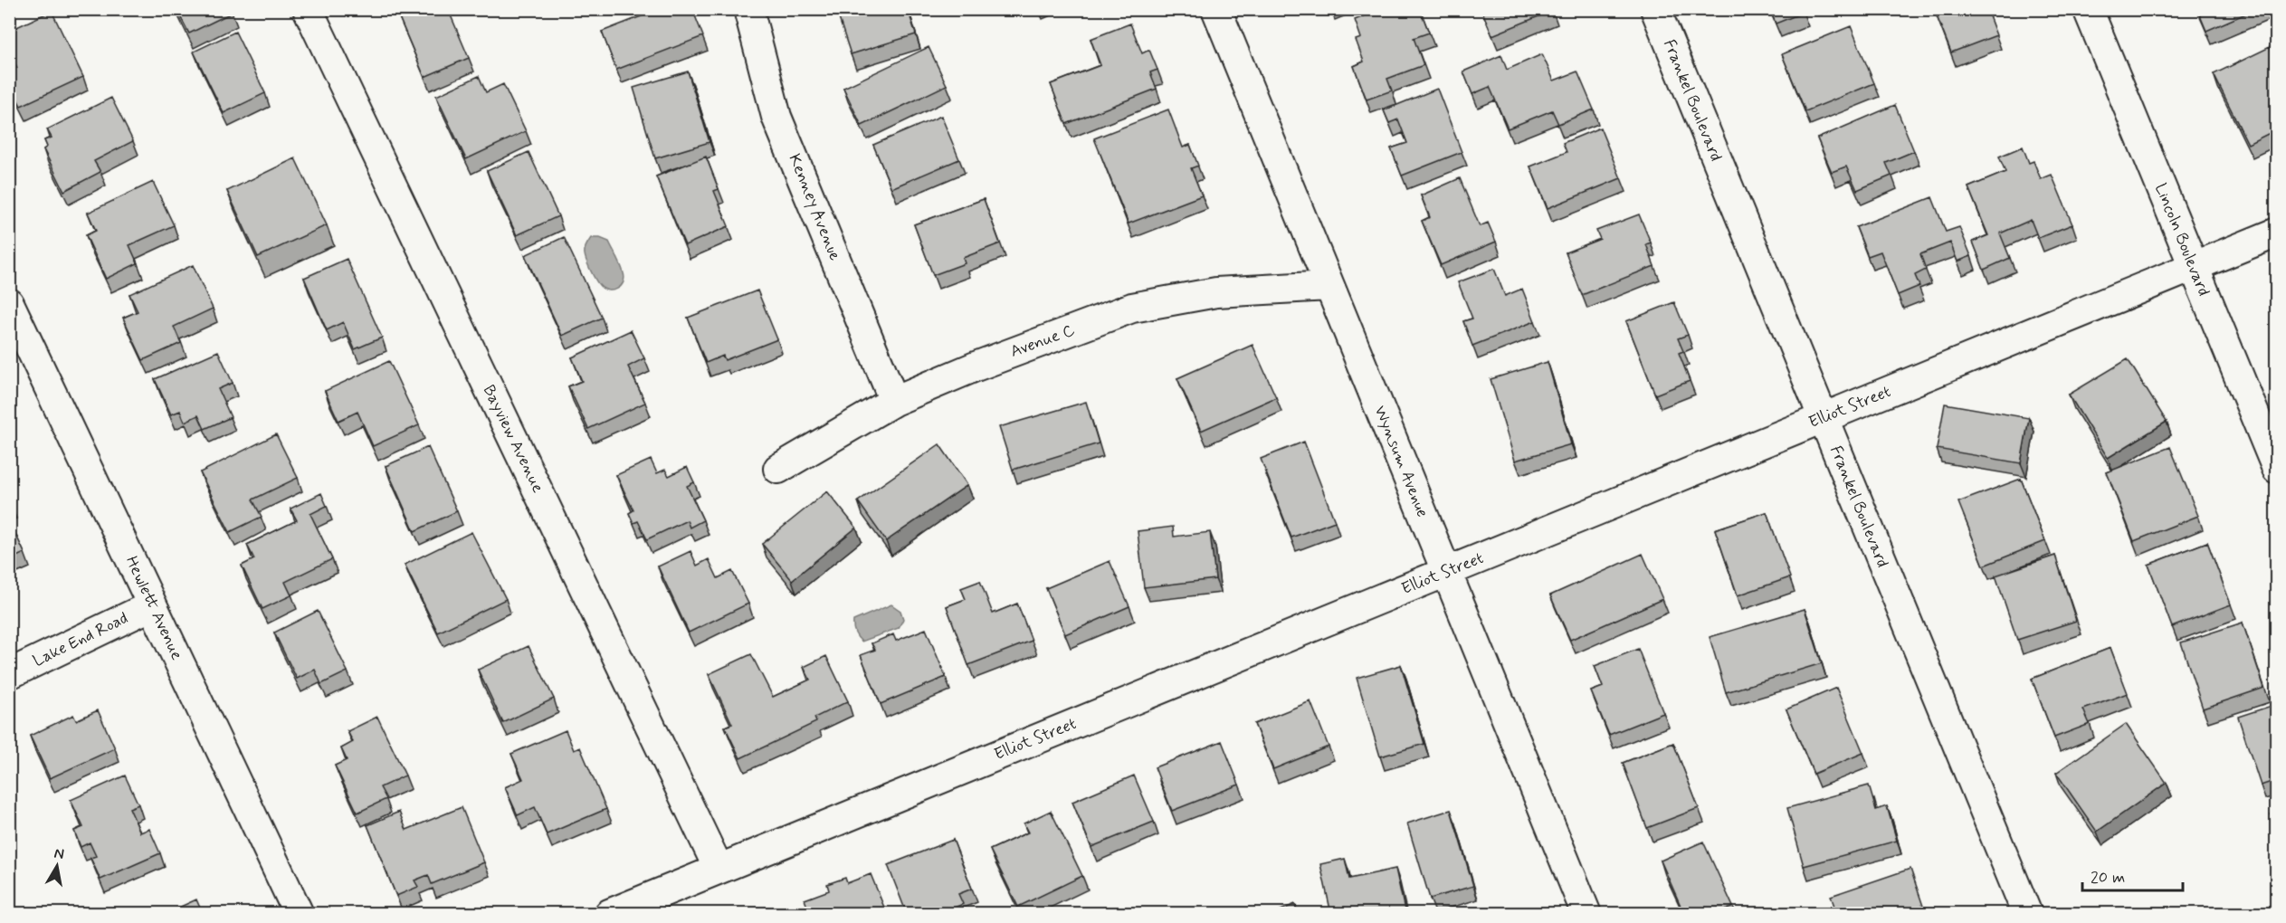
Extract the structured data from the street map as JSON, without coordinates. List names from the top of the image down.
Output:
{
  "streets": {
    "street": [
      "Frankel Boulevard",
      "Kenney Avenue",
      "Lincoln Boulevard",
      "Avenue C",
      "Elliot Street",
      "Bayview Avenue",
      "Wynsum Avenue",
      "Hewlett Avenue",
      "Lake End Road"
    ]
  },
  "crossings": [
    ["Frankel Boulevard", "Elliot Street"],
    ["Kenney Avenue", "Avenue C"],
    ["Lincoln Boulevard", "Elliot Street"],
    ["Avenue C", "Wynsum Avenue"],
    ["Elliot Street", "Bayview Avenue"],
    ["Elliot Street", "Wynsum Avenue"],
    ["Hewlett Avenue", "Lake End Road"]
  ],
  "scale_bar": "20 m",
  "north": "top"
}
